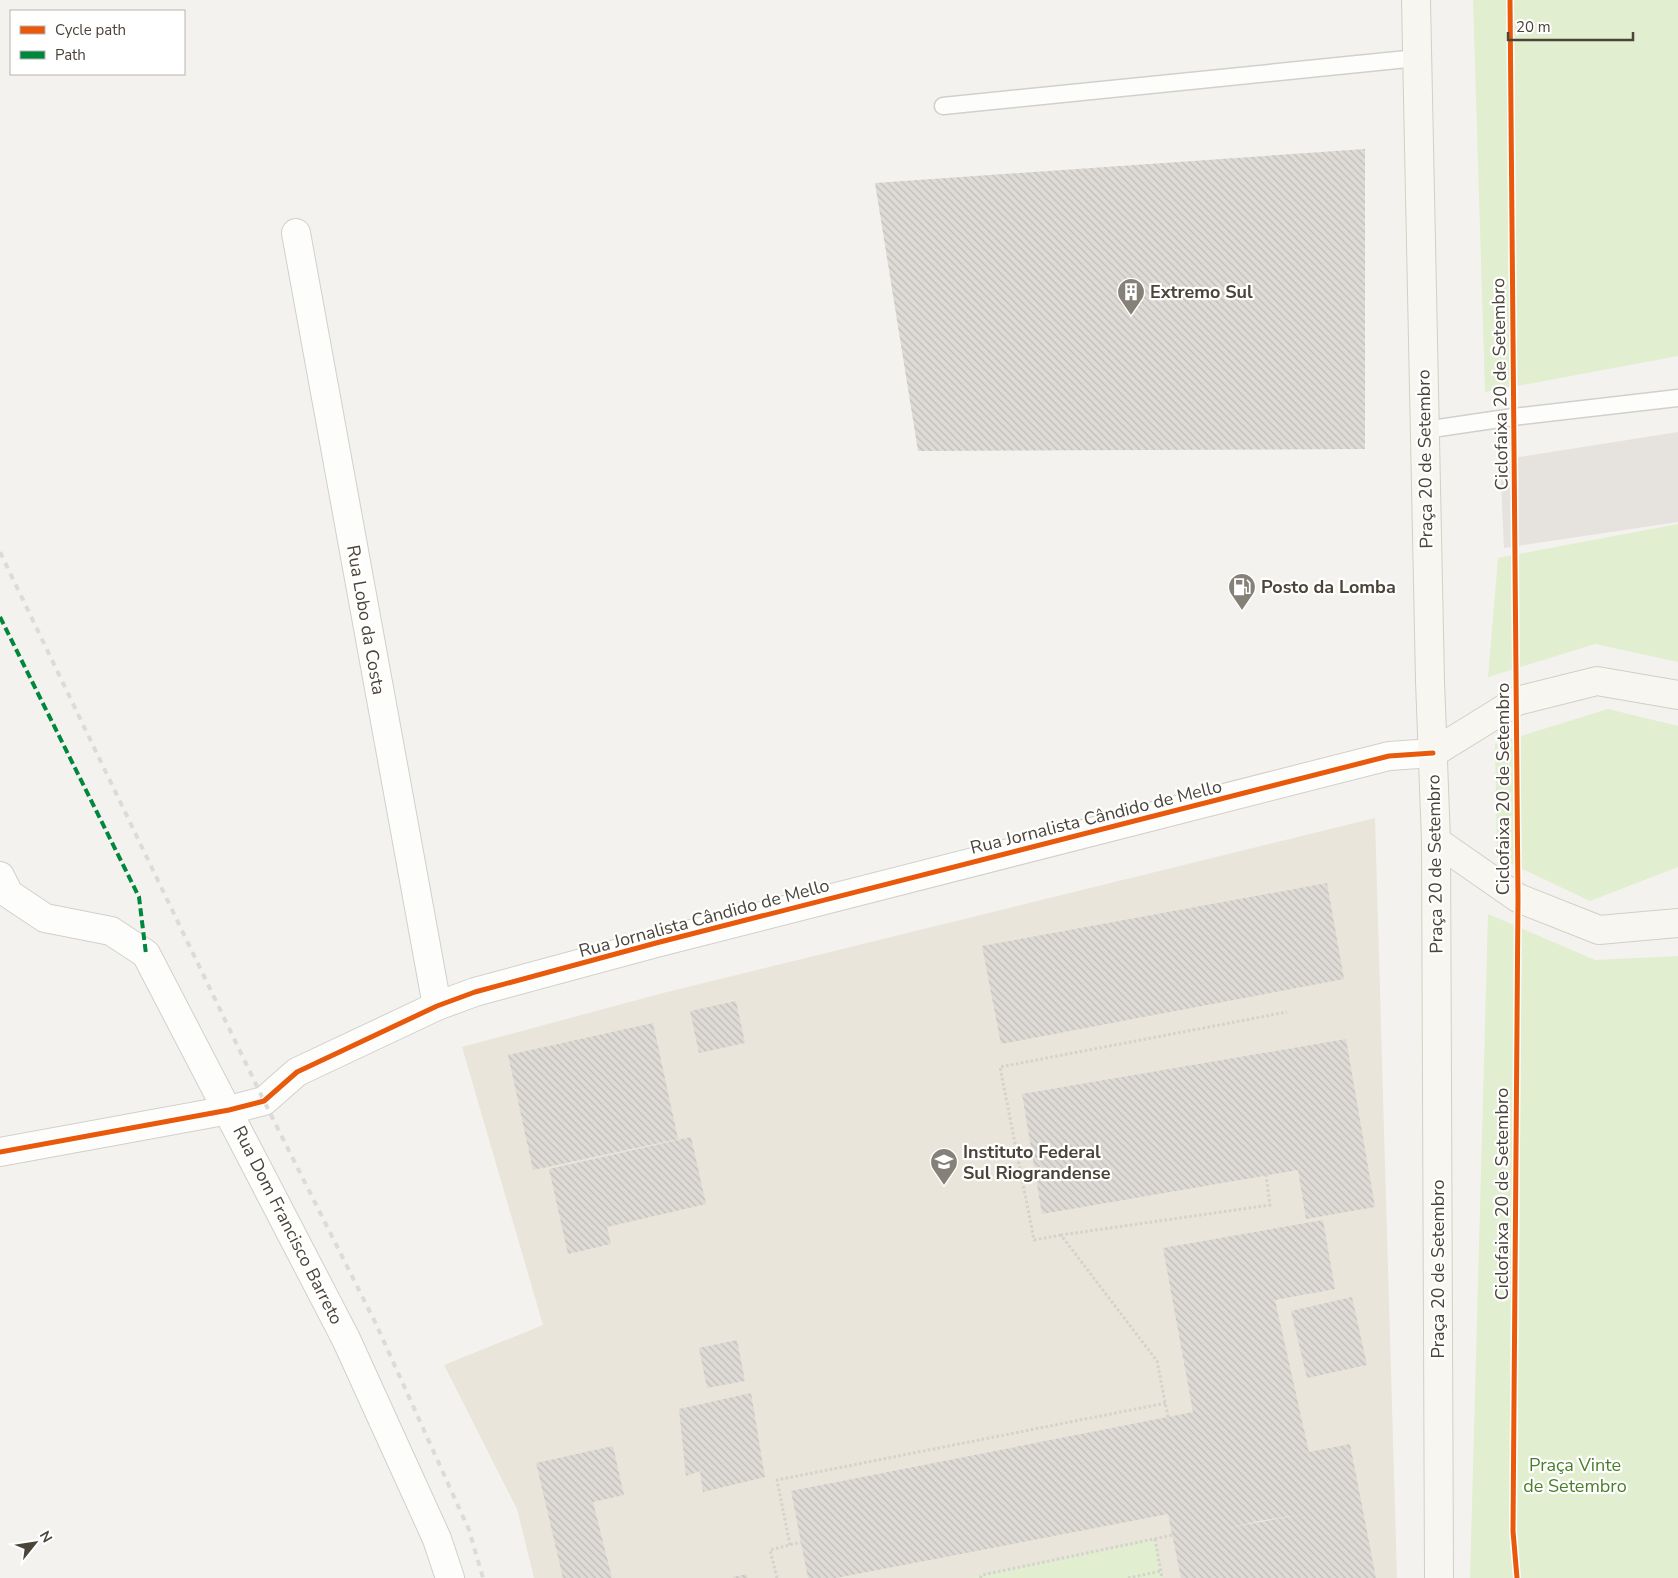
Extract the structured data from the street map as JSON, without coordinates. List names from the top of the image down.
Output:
{
  "streets": {
    "main road": ["Praça 20 de Setembro"],
    "street": ["Rua Lobo da Costa", "Rua Jornalista Cândido de Mello", "Rua Dom Francisco Barreto"],
    "cycle path": ["Ciclofaixa 20 de Setembro"]
  },
  "crossings": [
    ["Praça 20 de Setembro", "Rua Jornalista Cândido de Mello"],
    ["Rua Lobo da Costa", "Rua Jornalista Cândido de Mello"],
    ["Rua Jornalista Cândido de Mello", "Rua Dom Francisco Barreto"]
  ],
  "parks": ["Praça Vinte de Setembro"],
  "places": {
    "building": ["Extremo Sul"],
    "fuel station": ["Posto da Lomba"],
    "school or university": ["Instituto Federal Sul Riograndense"]
  },
  "legend": ["Cycle path", "Path"],
  "scale_bar": "20 m",
  "north": "top right"
}
